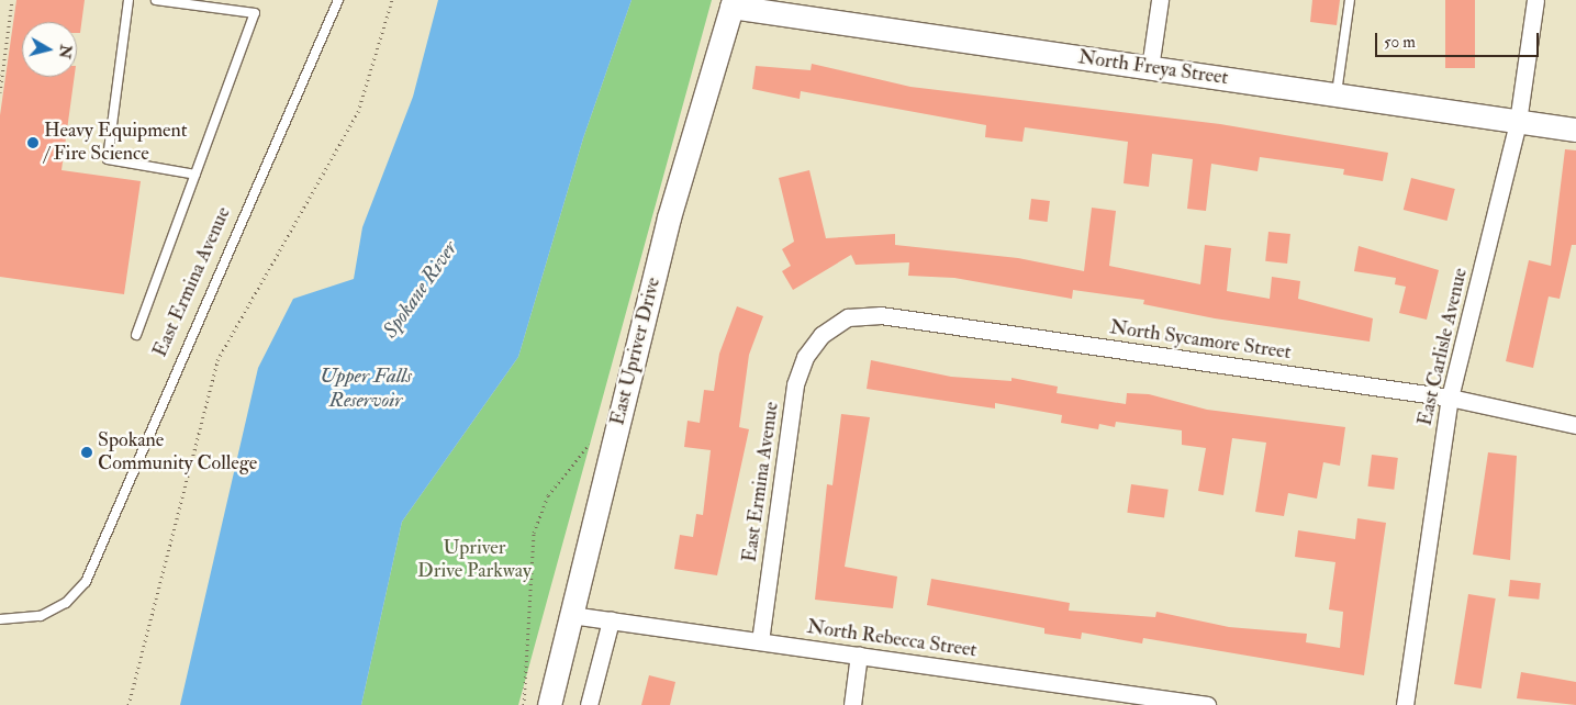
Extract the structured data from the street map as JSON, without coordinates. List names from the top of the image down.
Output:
{
  "streets": {
    "street": [
      "North Freya Street",
      "East Ermina Avenue",
      "North Sycamore Street",
      "East Carlisle Avenue",
      "East Upriver Drive",
      "North Rebecca Street"
    ]
  },
  "crossings": [
    ["North Freya Street", "East Carlisle Avenue"],
    ["North Freya Street", "East Upriver Drive"],
    ["East Ermina Avenue", "North Sycamore Street"],
    ["East Ermina Avenue", "North Rebecca Street"],
    ["North Sycamore Street", "East Carlisle Avenue"],
    ["East Upriver Drive", "North Rebecca Street"]
  ],
  "water": ["Spokane River", "Upper Falls Reservoir"],
  "parks": ["Upriver Drive Parkway"],
  "places": ["Heavy Equipment / Fire Science", "Spokane Community College"],
  "scale_bar": "50 m",
  "north": "right"
}
